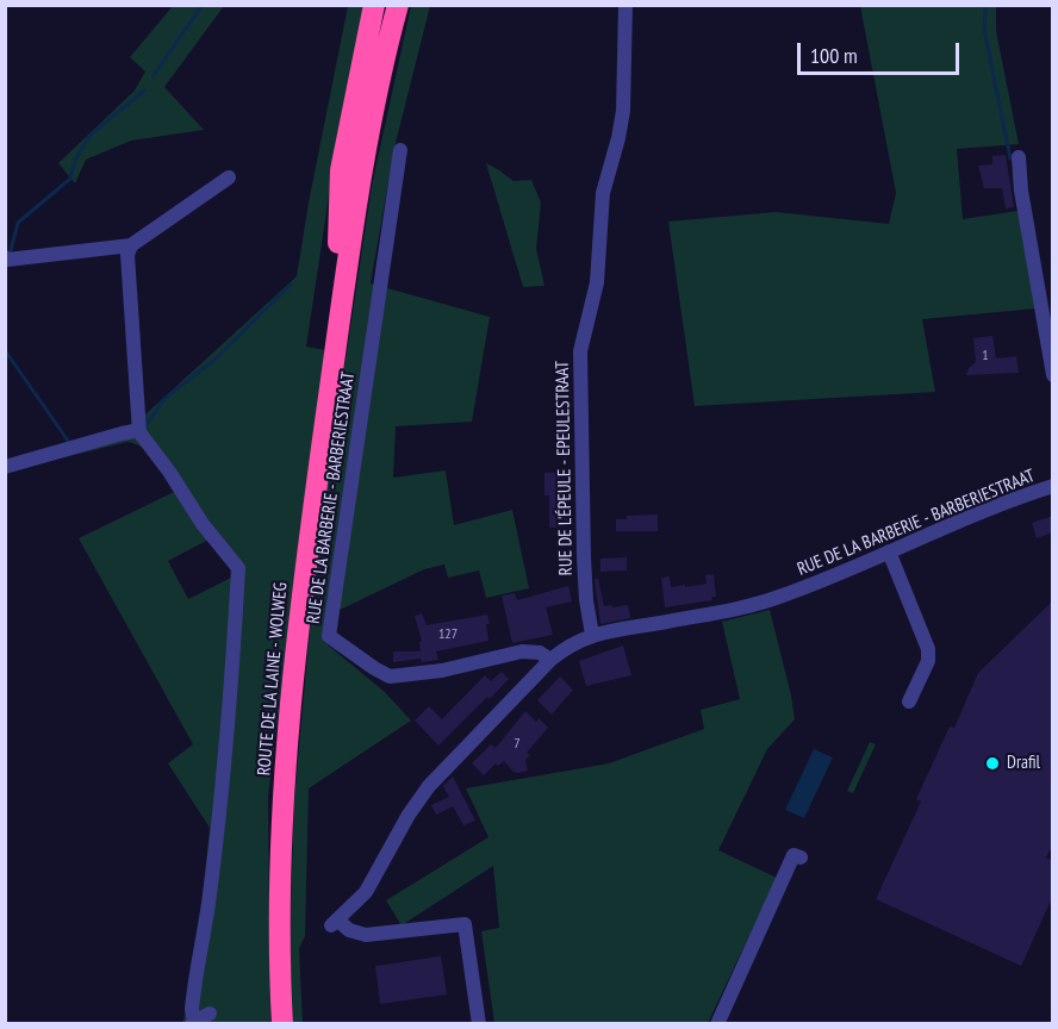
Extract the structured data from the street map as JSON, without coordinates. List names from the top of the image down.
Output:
{
  "streets": {
    "highway": ["ROUTE DE LA LAINE - WOLWEG"],
    "street": ["RUE DE L'ÉPEULE - EPEULESTRAAT", "RUE DE LA BARBERIE - BARBERIESTRAAT"]
  },
  "crossings": [
    ["RUE DE L'ÉPEULE - EPEULESTRAAT", "RUE DE LA BARBERIE - BARBERIESTRAAT"]
  ],
  "places": ["Drafil"],
  "house_numbers": ["1", "127", "7"],
  "scale_bar": "100 m"
}
